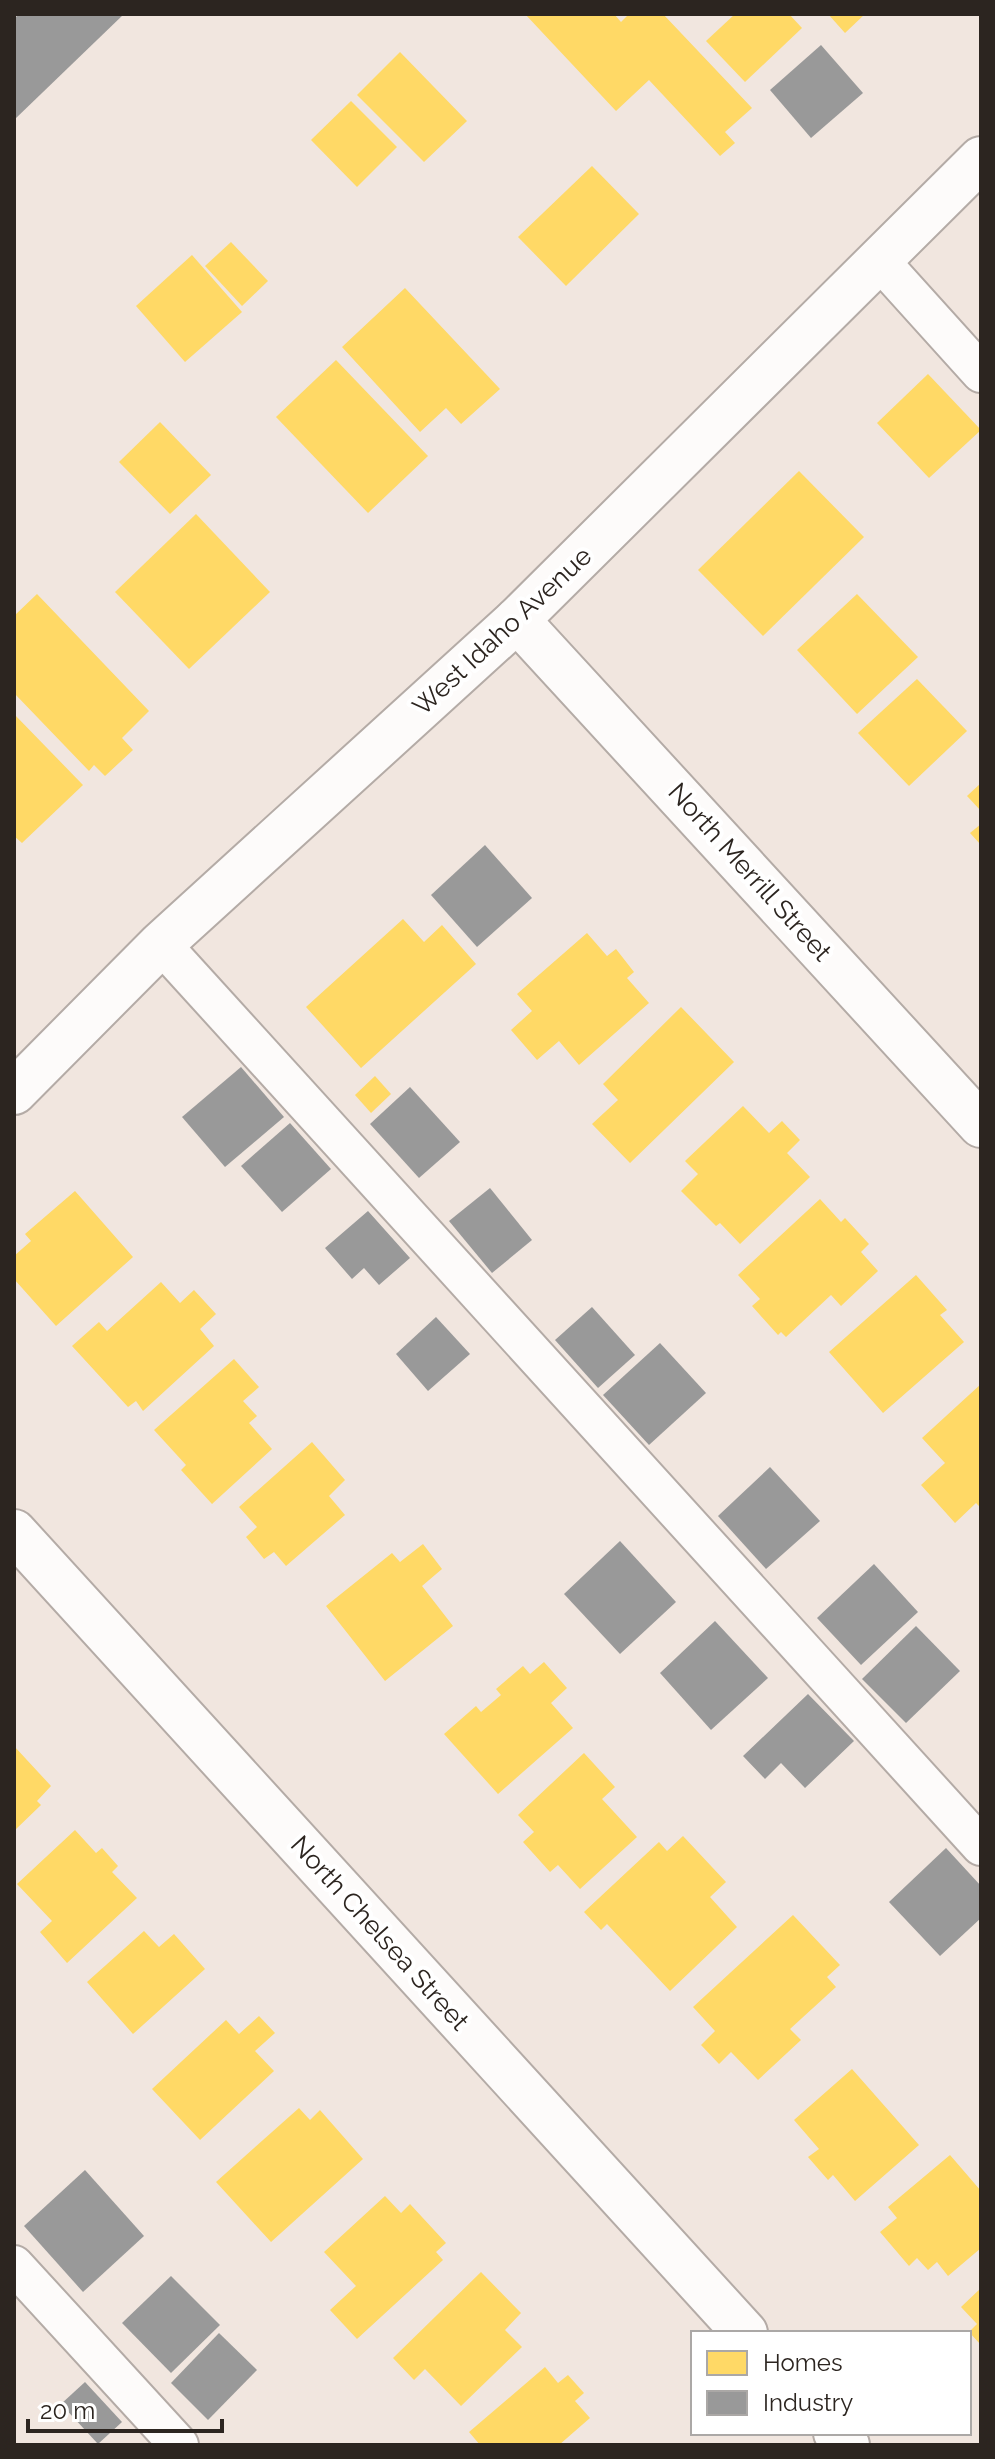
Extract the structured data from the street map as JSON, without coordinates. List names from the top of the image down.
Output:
{
  "streets": {
    "street": ["West Idaho Avenue", "North Merrill Street", "North Chelsea Street"]
  },
  "crossings": [
    ["West Idaho Avenue", "North Merrill Street"]
  ],
  "legend": ["Homes", "Industry"],
  "scale_bar": "20 m"
}
